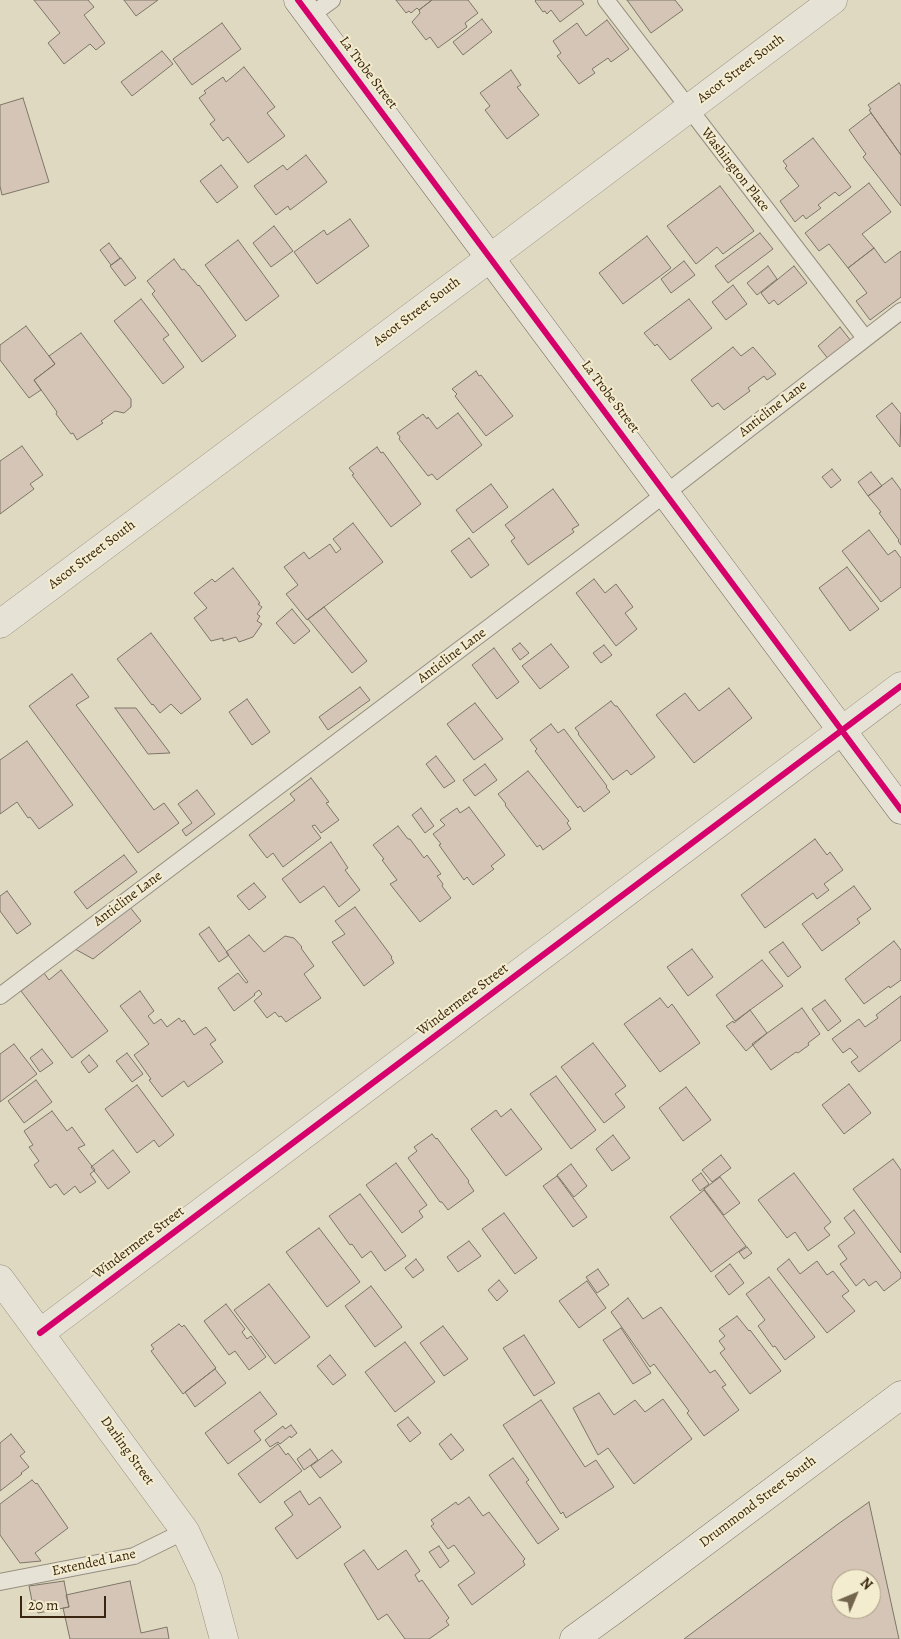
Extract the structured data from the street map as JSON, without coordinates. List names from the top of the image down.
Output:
{
  "streets": {
    "street": [
      "Ascot Street South",
      "La Trobe Street",
      "Windermere Street",
      "Darling Street",
      "Drummond Street South"
    ],
    "lane": ["Washington Place", "Anticline Lane", "Extended Lane"]
  },
  "crossings": [
    ["Ascot Street South", "La Trobe Street"],
    ["Ascot Street South", "Washington Place"],
    ["La Trobe Street", "Anticline Lane"],
    ["La Trobe Street", "Windermere Street"],
    ["Washington Place", "Anticline Lane"],
    ["Windermere Street", "Darling Street"],
    ["Darling Street", "Extended Lane"]
  ],
  "scale_bar": "20 m",
  "north": "top right"
}
